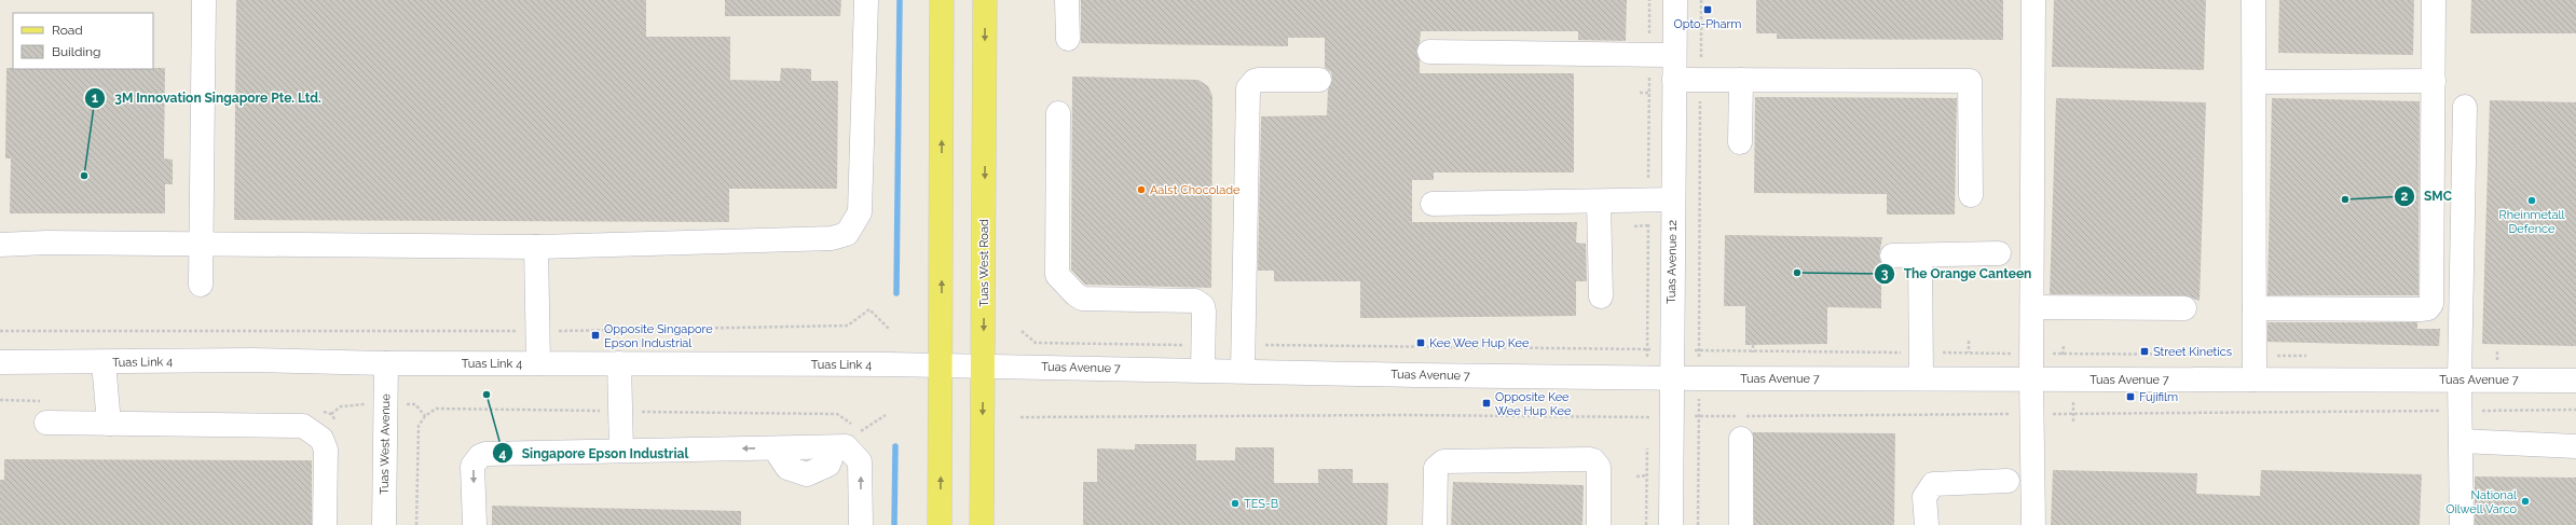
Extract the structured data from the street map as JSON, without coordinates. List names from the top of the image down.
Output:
{
  "streets": {
    "main road": ["Tuas West Road"],
    "street": [
      "Tuas Avenue 12",
      "Tuas Link 4",
      "Tuas Avenue 7",
      "Tuas West Avenue"
    ]
  },
  "crossings": [
    ["Tuas Avenue 12", "Tuas Avenue 7"],
    ["Tuas West Road", "Tuas Link 4"],
    ["Tuas West Road", "Tuas Avenue 7"],
    ["Tuas Link 4", "Tuas Avenue 7"],
    ["Tuas Link 4", "Tuas West Avenue"]
  ],
  "places": {
    "transit": [
      "Opto-Pharm",
      "Opposite Singapore Epson Industrial",
      "Kee Wee Hup Kee",
      "Street Kinetics",
      "Fujifilm",
      "Opposite Kee Wee Hup Kee"
    ],
    "other": [
      "3M Innovation Singapore Pte. Ltd.",
      "Aalst Chocolade",
      "SMC",
      "Rheinmetall Defence",
      "The Orange Canteen",
      "Singapore Epson Industrial",
      "National Oilwell Varco",
      "TES-B"
    ]
  },
  "legend": ["Road", "Building"]
}
